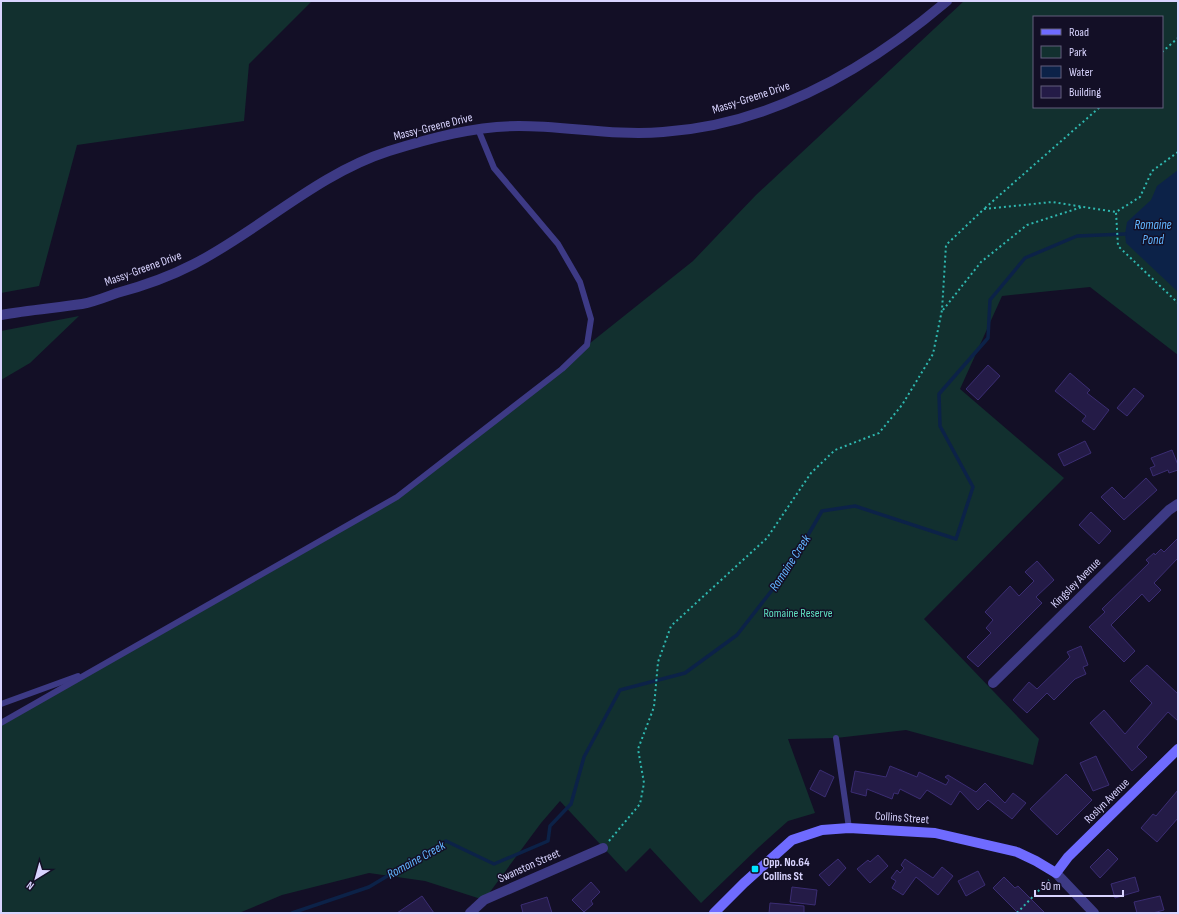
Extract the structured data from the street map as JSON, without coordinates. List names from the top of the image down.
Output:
{
  "streets": {
    "street": [
      "Massy-Greene Drive",
      "Kingsley Avenue",
      "Roslyn Avenue",
      "Collins Street",
      "Swanston Street"
    ]
  },
  "crossings": [
    ["Roslyn Avenue", "Collins Street"]
  ],
  "water": ["Romaine Pond", "Romaine Creek"],
  "parks": ["Romaine Reserve"],
  "places": {
    "transit": ["Opp. No.64 Collins St"]
  },
  "legend": [
    "Road",
    "Park",
    "Water",
    "Building"
  ],
  "scale_bar": "50 m",
  "north": "bottom left"
}
